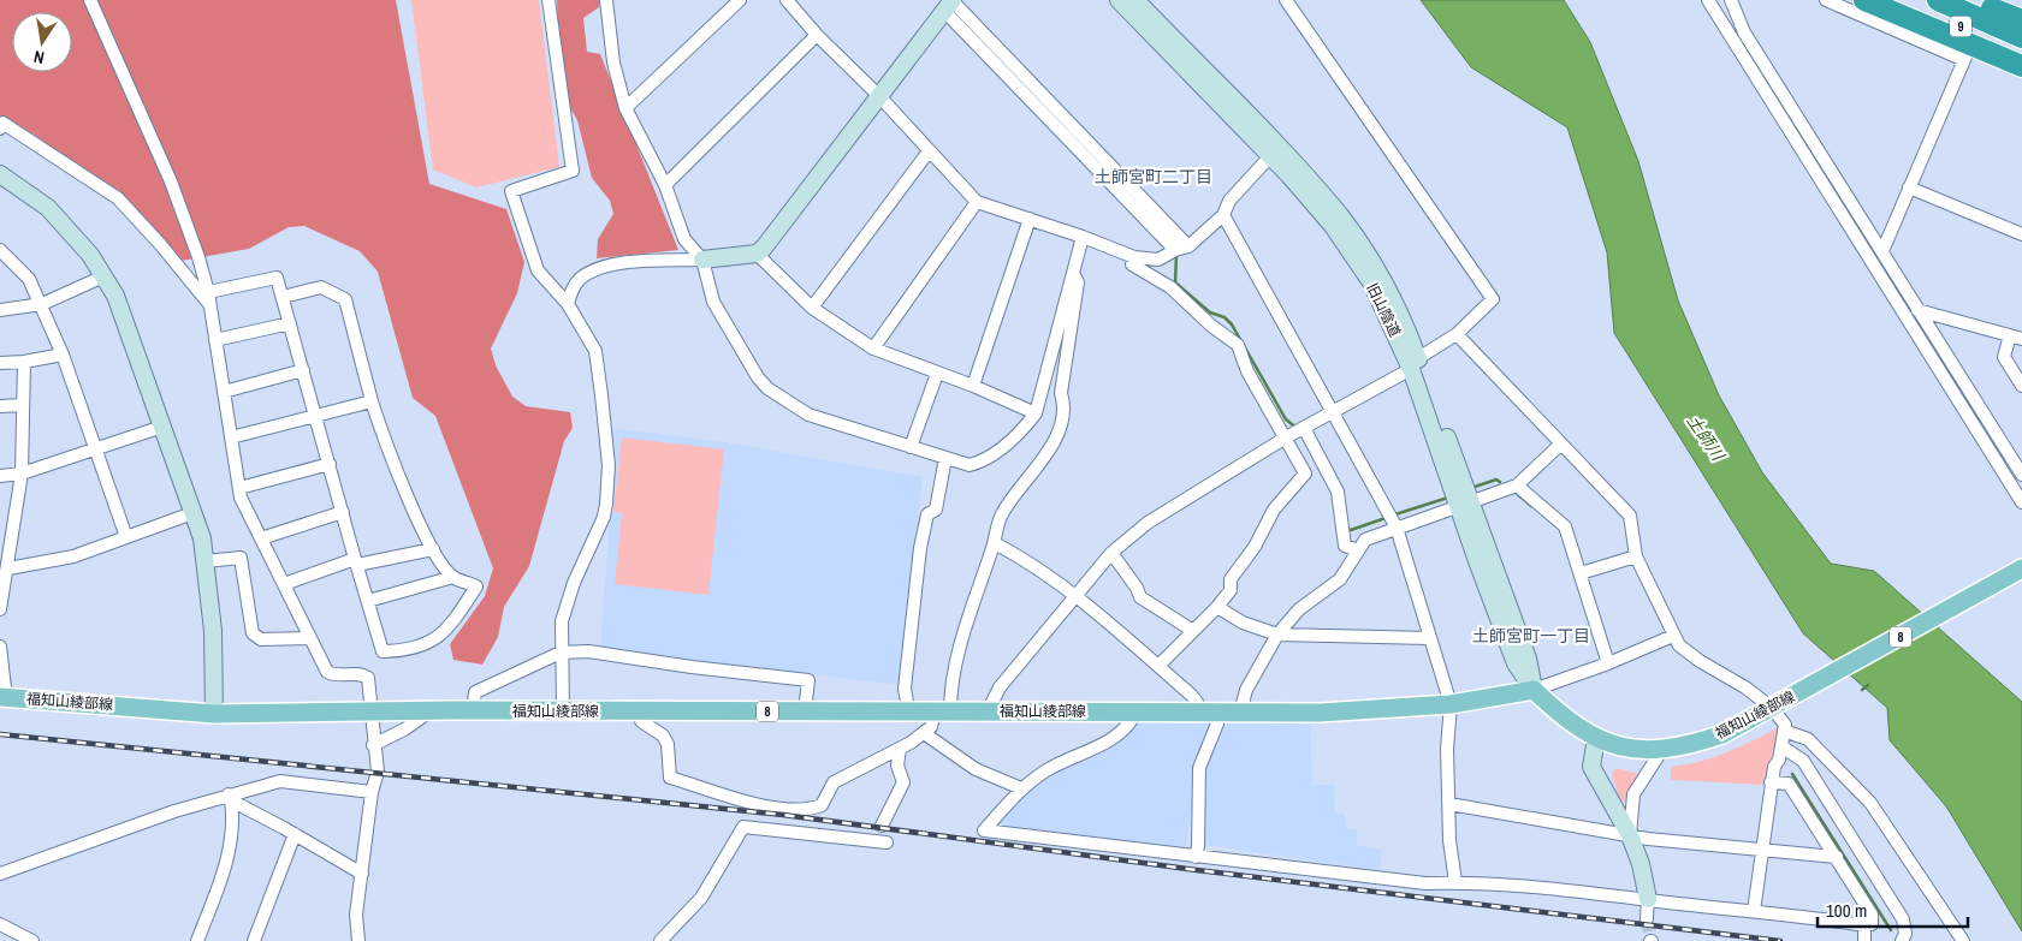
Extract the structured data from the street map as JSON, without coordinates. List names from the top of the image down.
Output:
{
  "streets": {
    "highway": ["9"],
    "main road": ["8", "福知山綾部線"],
    "street": ["旧山陰道"]
  },
  "districts": ["土師宮町二丁目", "土師宮町一丁目"],
  "water": ["土師川"],
  "scale_bar": "100 m",
  "north": "bottom"
}
